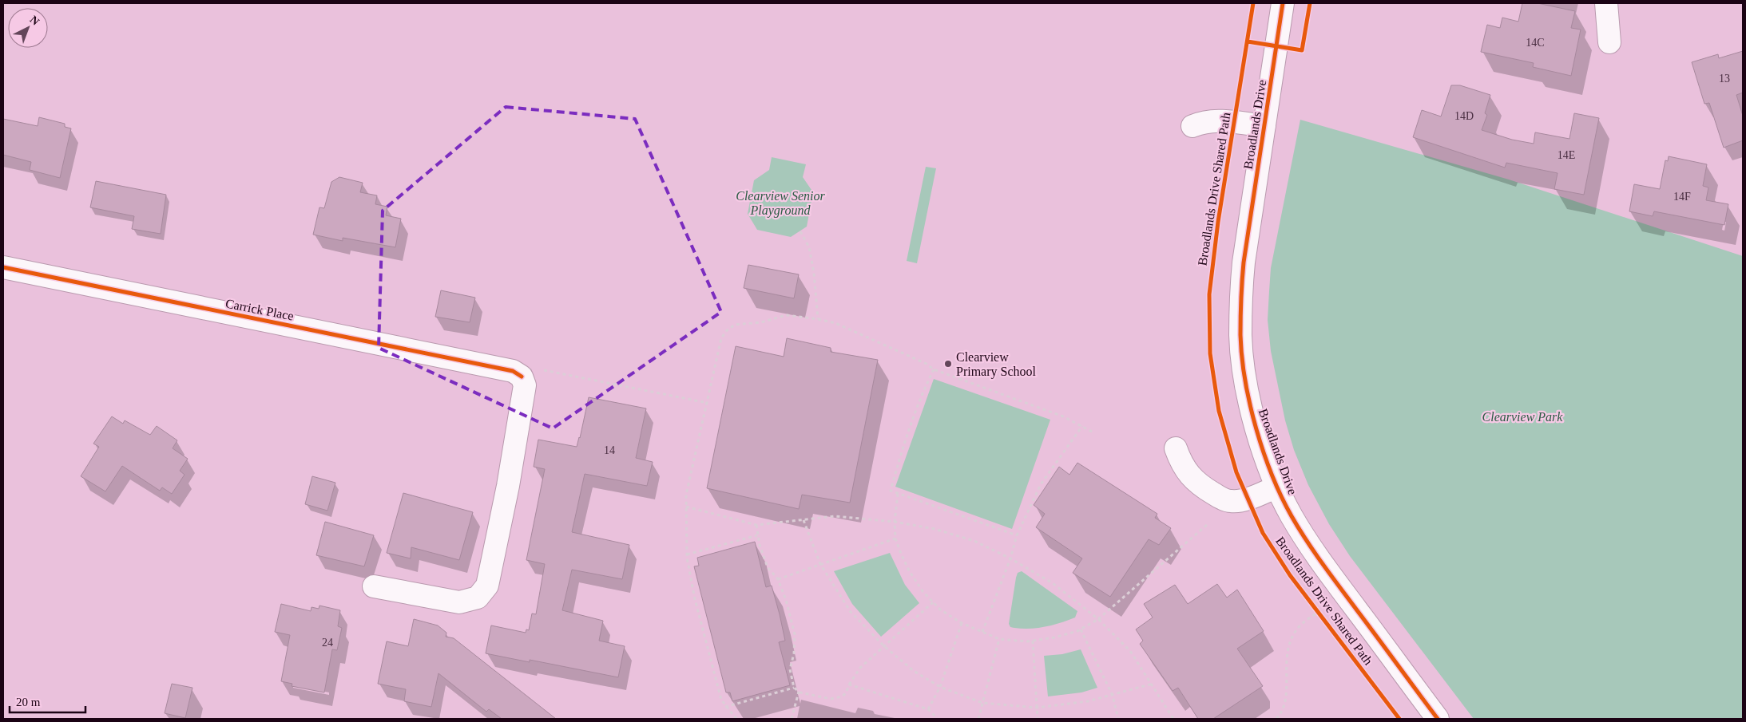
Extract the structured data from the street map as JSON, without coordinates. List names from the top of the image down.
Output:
{
  "streets": {
    "street": ["Broadlands Drive", "Carrick Place"],
    "cycle path": ["Broadlands Drive Shared Path"]
  },
  "parks": ["Clearview Senior Playground", "Clearview Park"],
  "places": ["Clearview Primary School"],
  "house_numbers": [
    "14C",
    "13",
    "14D",
    "14E",
    "14F",
    "14",
    "24"
  ],
  "scale_bar": "20 m",
  "north": "top right"
}
